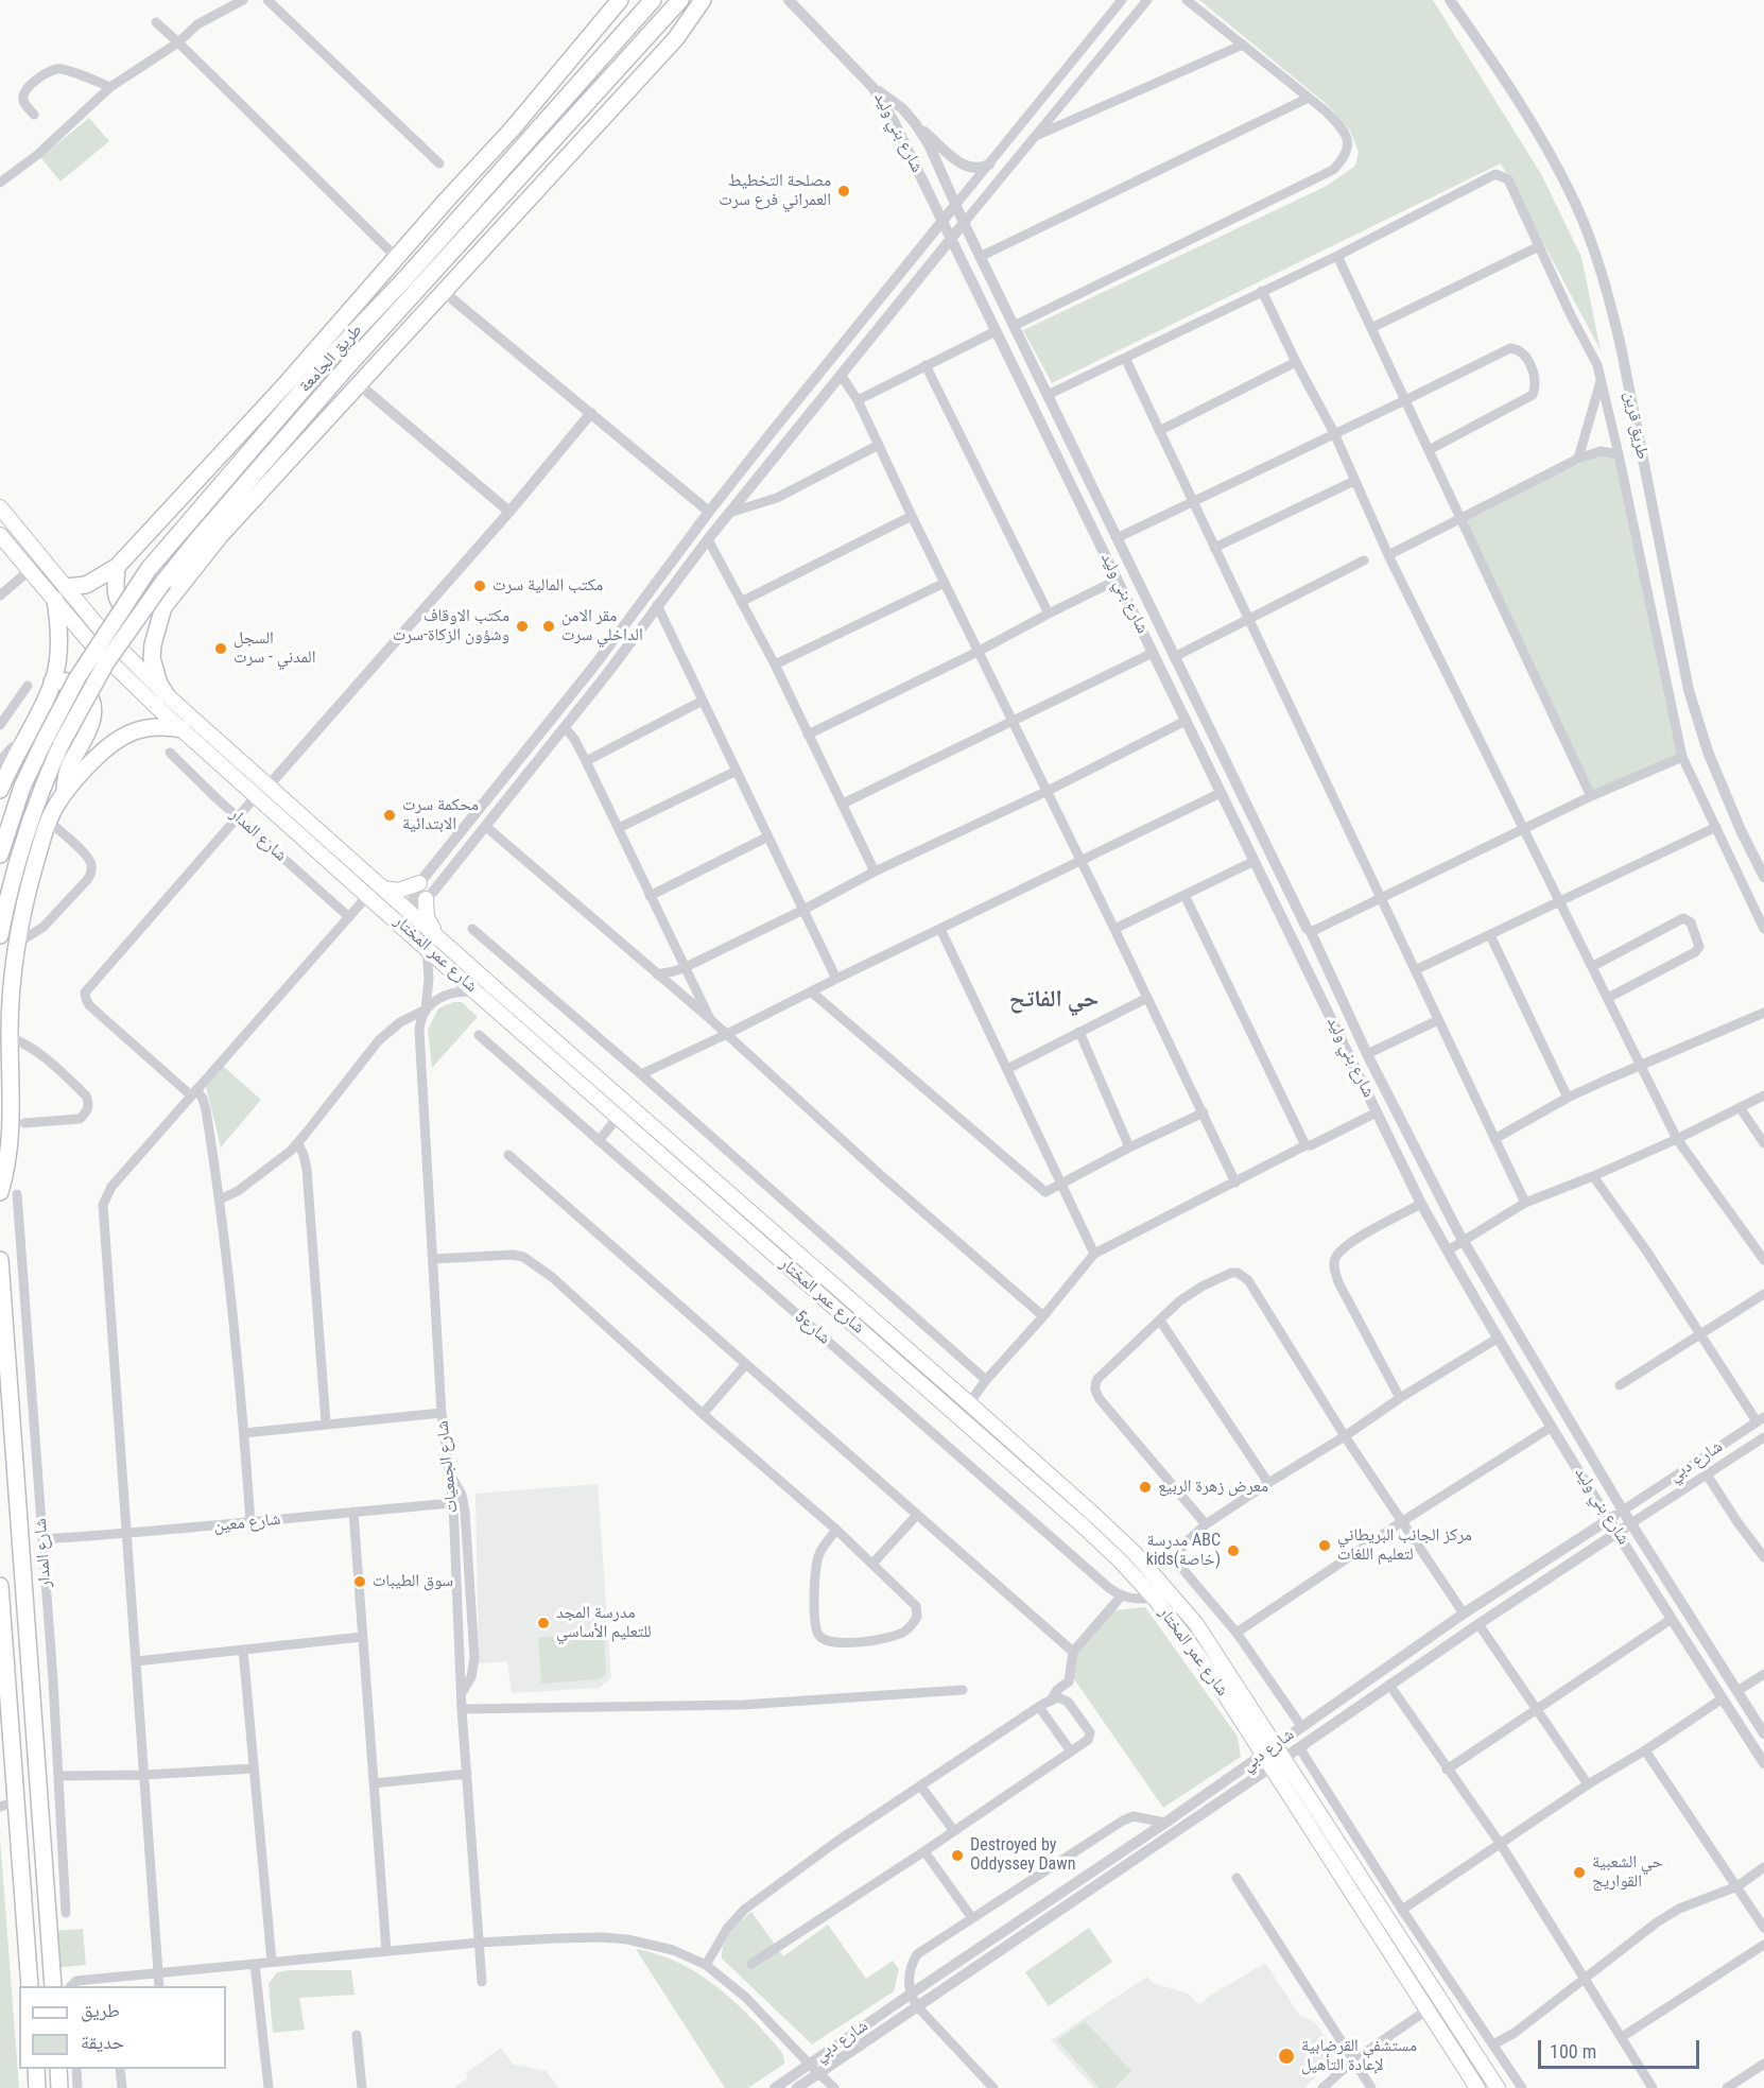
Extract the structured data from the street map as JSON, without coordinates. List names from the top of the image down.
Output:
{
  "streets": {
    "highway": ["طريق الجامعة"],
    "main road": ["شارع عمر المختار"],
    "street": [
      "شارع بني وليد",
      "طريق قرين",
      "شارع المدار",
      "شارع5",
      "شارع دبي",
      "شارع الجمعيات",
      "شارع معين"
    ]
  },
  "crossings": [
    ["شارع بني وليد", "شارع دبي"],
    ["شارع المدار", "شارع معين"],
    ["شارع عمر المختار", "شارع دبي"],
    ["شارع عمر المختار", "شارع الجمعيات"],
    ["شارع الجمعيات", "شارع معين"]
  ],
  "districts": ["حي الفاتح"],
  "places": [
    "مصلحة التخطيط العمراني فرع سرت",
    "مكتب المالية سرت",
    "مكتب الاوقاف وشؤون الزكاة-سرت",
    "مقر الامن الداخلي سرت",
    "السجل المدني - سرت",
    "محكمة سرت الابتدائية",
    "معرض زهرة الربيع",
    "مركز الجانب البريطاني لتعليم اللغات",
    "مدرسة ABC kids(خاصة)",
    "سوق الطيبات",
    "مدرسة المجد للتعليم الأساسي",
    "Destroyed by Oddyssey Dawn",
    "حي الشعبية القواريج",
    "مستشفي القرضابية لإعادة التأهيل"
  ],
  "legend": ["طريق", "حديقة"],
  "scale_bar": "100 m"
}
